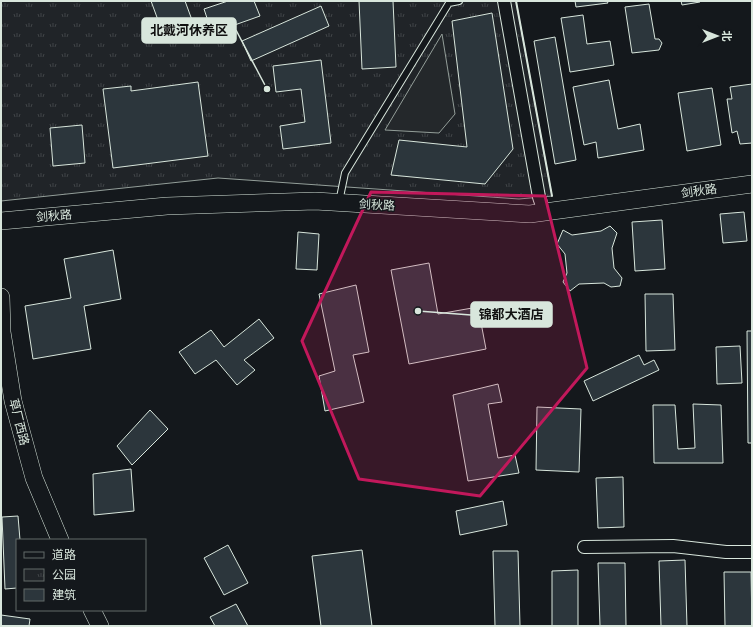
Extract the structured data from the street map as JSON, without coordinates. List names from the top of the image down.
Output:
{
  "streets": {
    "main road": ["剑秋路", "草厂西路"]
  },
  "places": ["北戴河休养区", "锦都大酒店"],
  "legend": ["道路", "公园", "建筑"],
  "north": "right"
}
